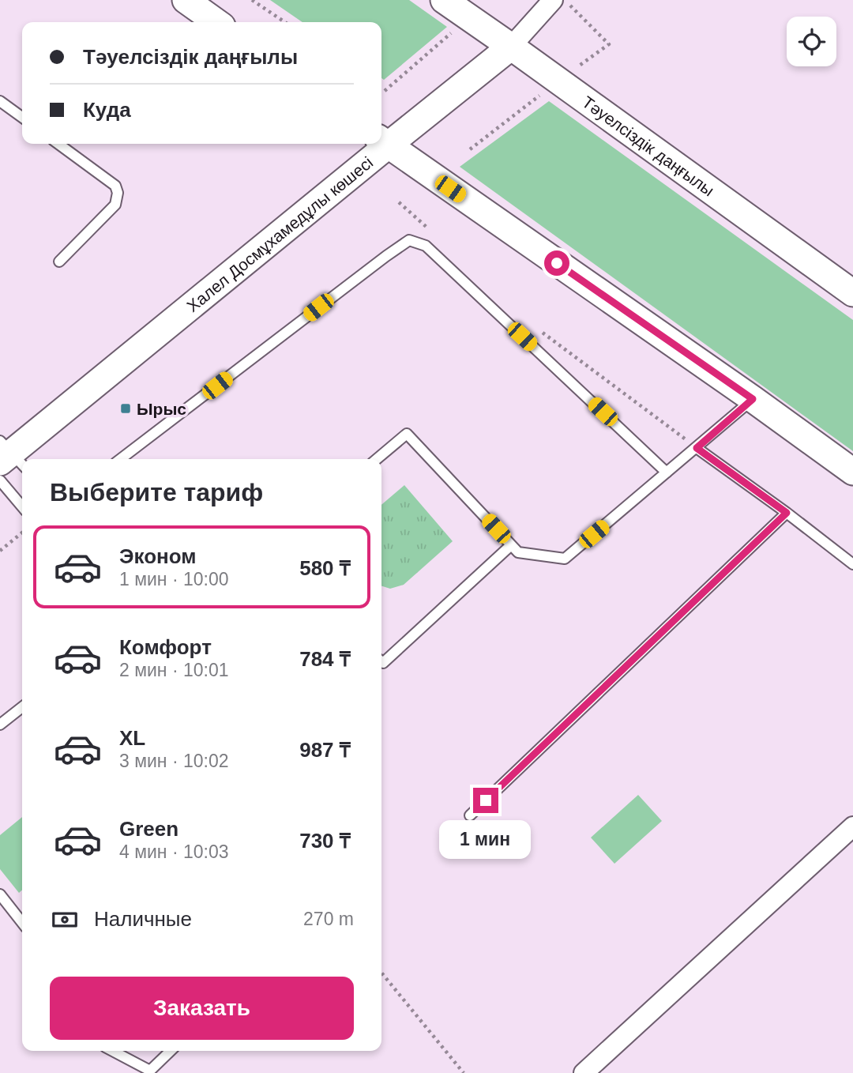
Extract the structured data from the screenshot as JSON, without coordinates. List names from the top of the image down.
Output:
{
  "streets": {
    "street": ["Тәуелсіздік даңғылы", "Халел Досмұхамедұлы көшесі"]
  },
  "crossings": [
    ["Тәуелсіздік даңғылы", "Халел Досмұхамедұлы көшесі"]
  ],
  "places": {
    "transit": ["Ырыс"]
  },
  "page": {
    "banner": ["Тәуелсіздік даңғылы", "Куда"],
    "heading": "Выберите тариф",
    "list": [
      {
        "name": "Эконом",
        "note": "1 мин · 10:00",
        "value": "580 ₸"
      },
      {
        "name": "Комфорт",
        "note": "2 мин · 10:01",
        "value": "784 ₸"
      },
      {
        "name": "XL",
        "note": "3 мин · 10:02",
        "value": "987 ₸"
      },
      {
        "name": "Green",
        "note": "4 мин · 10:03",
        "value": "730 ₸"
      }
    ],
    "bubble": "1 мин",
    "pay": ["Наличные", "270 m"],
    "buttons": "Заказать"
  }
}
